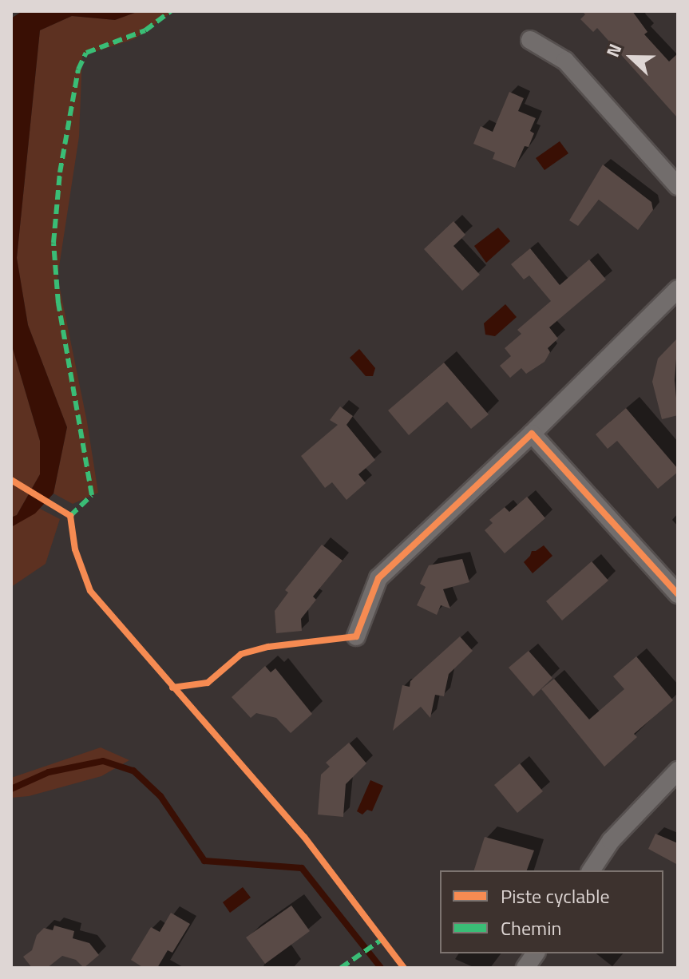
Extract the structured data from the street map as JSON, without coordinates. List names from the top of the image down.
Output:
{
  "legend": ["Piste cyclable", "Chemin"],
  "north": "left"
}
